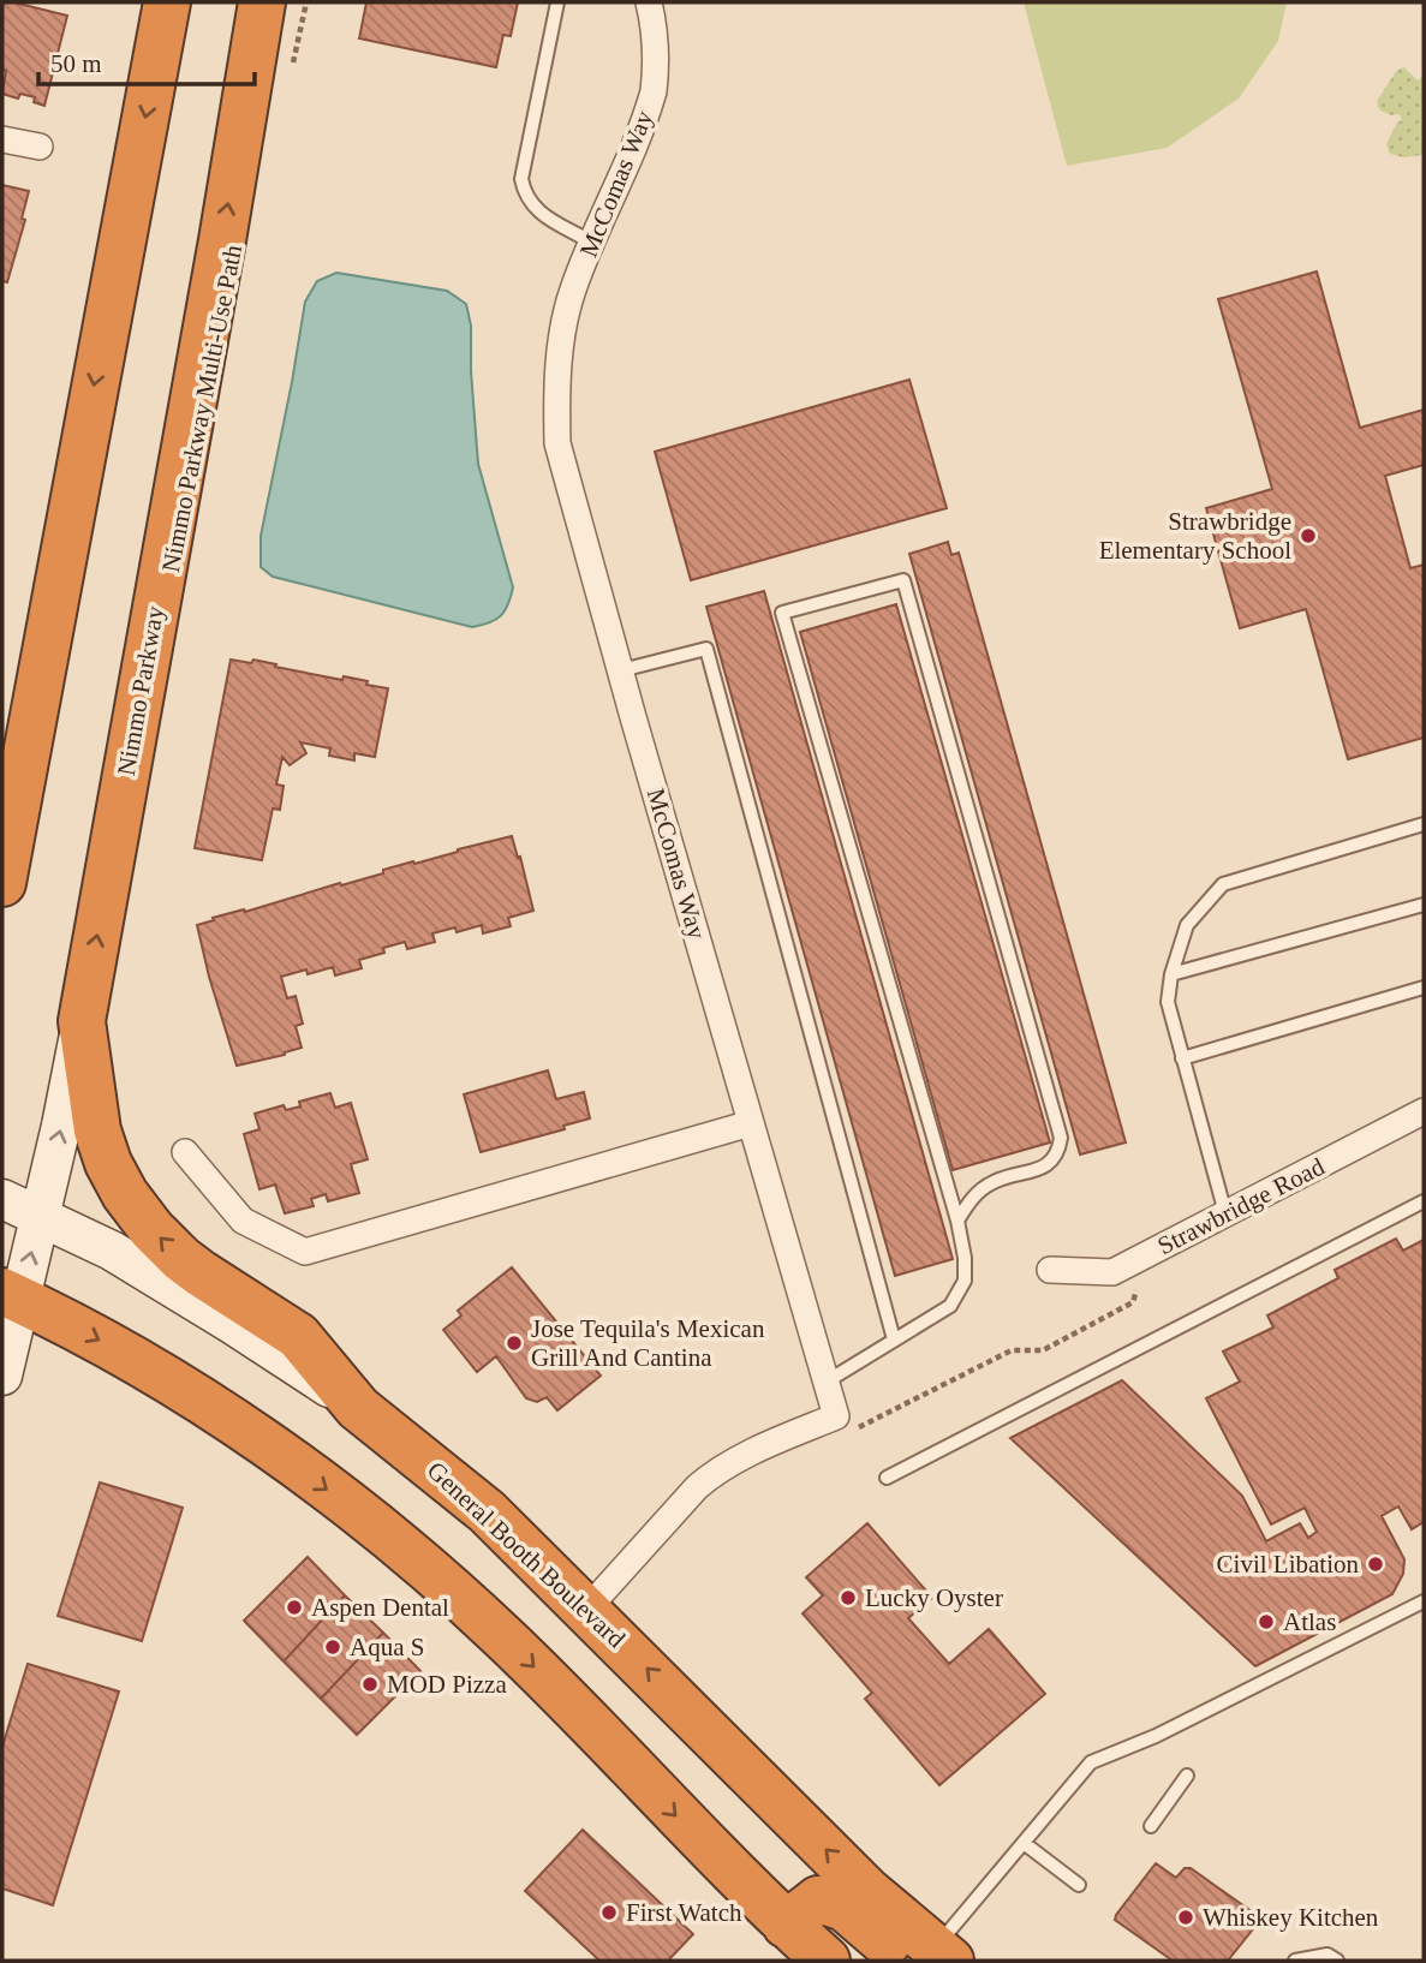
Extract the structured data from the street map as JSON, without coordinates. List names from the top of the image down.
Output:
{
  "streets": {
    "highway": ["Nimmo Parkway", "General Booth Boulevard"],
    "street": ["McComas Way", "Strawbridge Road"]
  },
  "crossings": [
    ["McComas Way", "General Booth Boulevard"],
    ["Nimmo Parkway", "General Booth Boulevard"]
  ],
  "one_way": ["General Booth Boulevard"],
  "places": [
    "Strawbridge Elementary School",
    "Jose Tequila's Mexican Grill And Cantina",
    "Civil Libation",
    "Lucky Oyster",
    "Aspen Dental",
    "Atlas",
    "Aqua S",
    "MOD Pizza",
    "First Watch",
    "Whiskey Kitchen"
  ],
  "scale_bar": "50 m"
}
